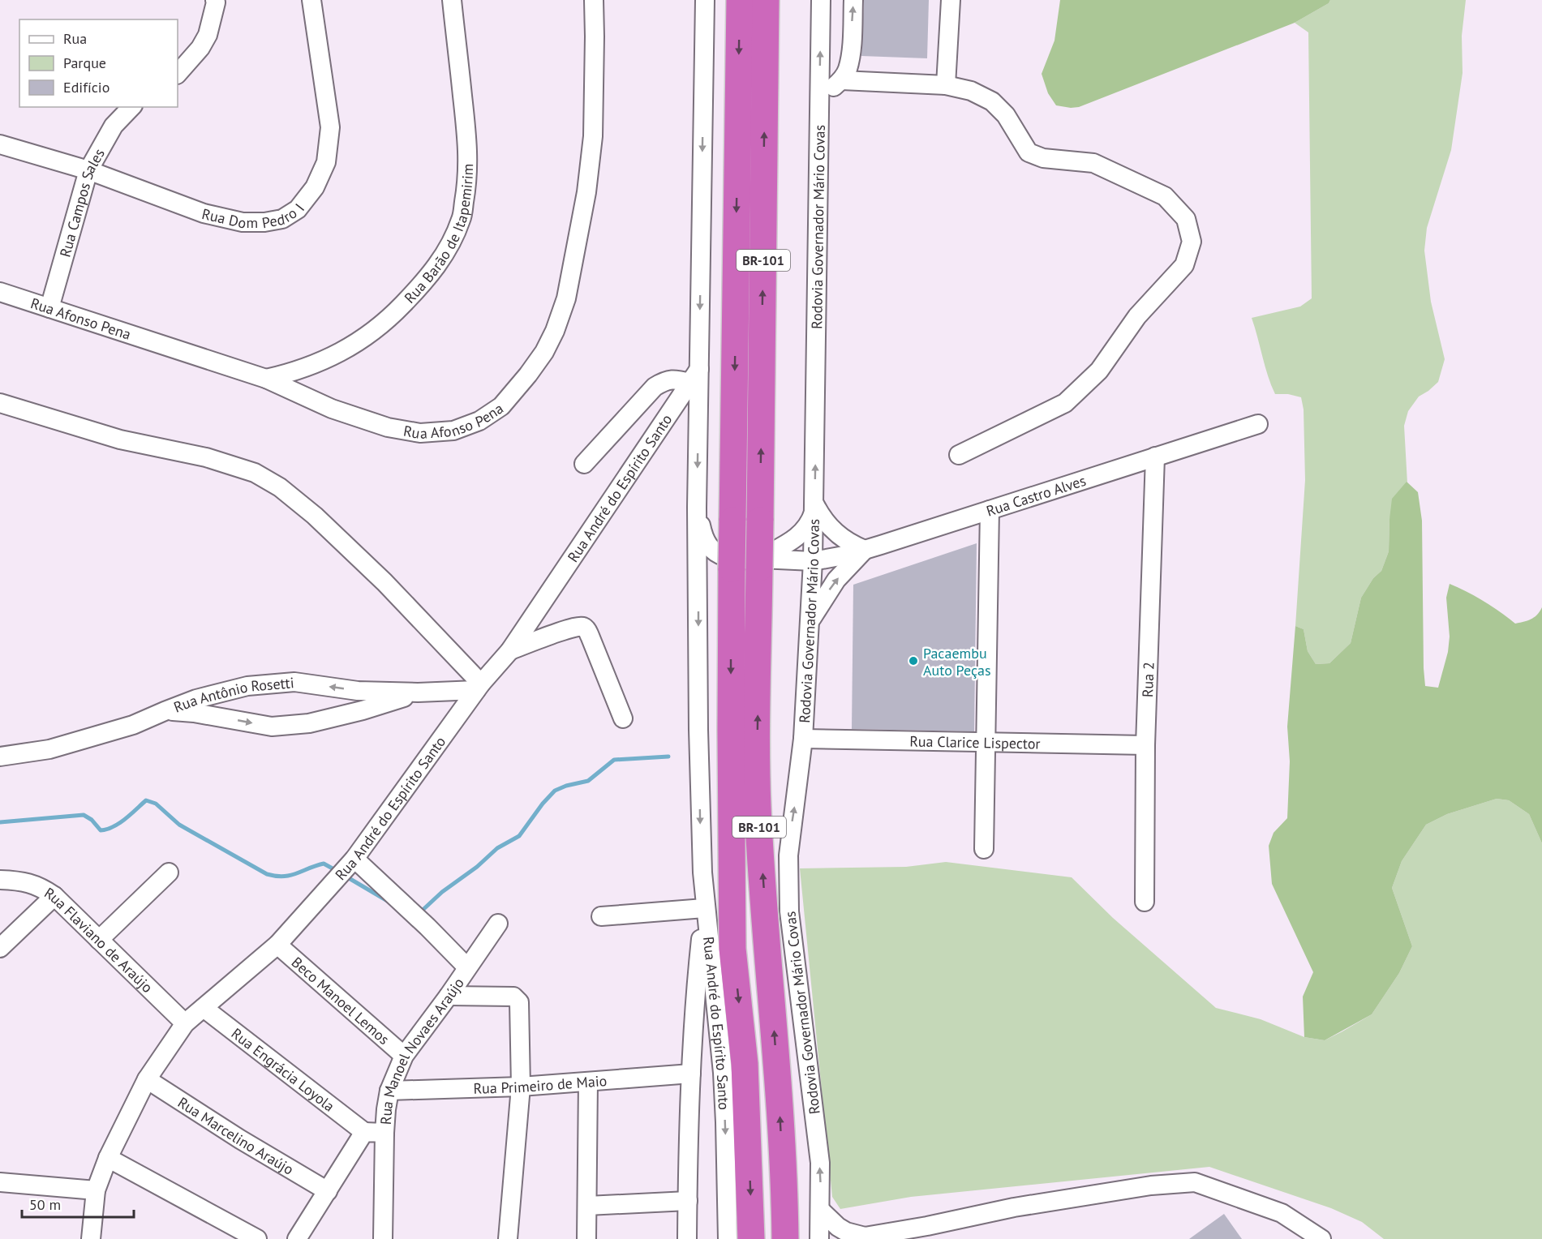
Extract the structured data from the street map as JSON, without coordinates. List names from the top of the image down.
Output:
{
  "streets": {
    "highway": ["Rodovia Governador Mário Covas", "BR-101"],
    "street": [
      "Rua Campos Sales",
      "Rua Dom Pedro I",
      "Rua Barão de Itapemirim",
      "Rua Afonso Pena",
      "Rua André do Espírito Santo",
      "Rua Castro Alves",
      "Rua 2",
      "Rua Antônio Rosetti",
      "Rua Clarice Lispector",
      "Rua Flaviano de Araújo",
      "Beco Manoel Lemos",
      "Rua Manoel Novaes Araújo",
      "Rua Engrácia Loyola",
      "Rua Primeiro de Maio",
      "Rua Marcelino Araújo"
    ]
  },
  "crossings": [
    ["Rua Campos Sales", "Rua Dom Pedro I"],
    ["Rua Campos Sales", "Rua Afonso Pena"],
    ["Rodovia Governador Mário Covas", "Rua Castro Alves"],
    ["Rodovia Governador Mário Covas", "Rua Clarice Lispector"],
    ["Rua Barão de Itapemirim", "Rua Afonso Pena"],
    ["Rua André do Espírito Santo", "Rua Castro Alves"],
    ["Rua André do Espírito Santo", "Rua Antônio Rosetti"],
    ["Rua André do Espírito Santo", "Rua Flaviano de Araújo"],
    ["Rua André do Espírito Santo", "Beco Manoel Lemos"],
    ["Rua André do Espírito Santo", "Rua Engrácia Loyola"],
    ["Rua André do Espírito Santo", "Rua Marcelino Araújo"],
    ["Rua Castro Alves", "Rua 2"],
    ["Rua 2", "Rua Clarice Lispector"],
    ["Beco Manoel Lemos", "Rua Manoel Novaes Araújo"],
    ["Rua Manoel Novaes Araújo", "Rua Engrácia Loyola"],
    ["Rua Manoel Novaes Araújo", "Rua Primeiro de Maio"],
    ["Rua Manoel Novaes Araújo", "Rua Marcelino Araújo"]
  ],
  "places": ["Pacaembu Auto Peças"],
  "legend": ["Rua", "Parque", "Edifício"],
  "scale_bar": "50 m"
}
